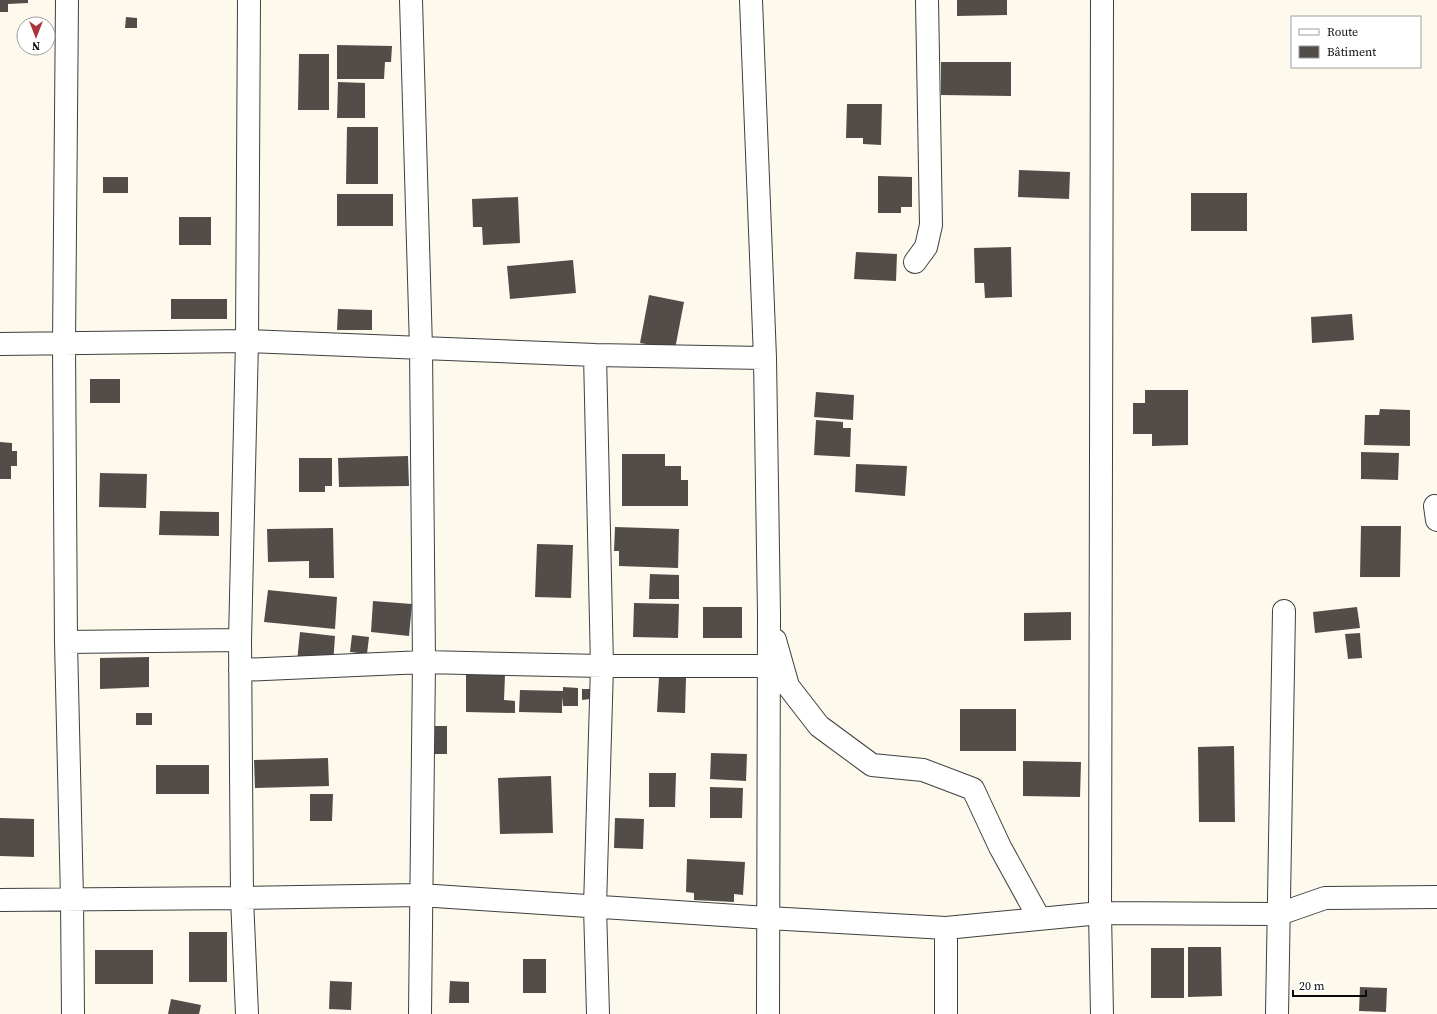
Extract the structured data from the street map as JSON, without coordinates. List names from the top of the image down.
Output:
{
  "legend": ["Route", "Bâtiment"],
  "scale_bar": "20 m",
  "north": "bottom"
}
